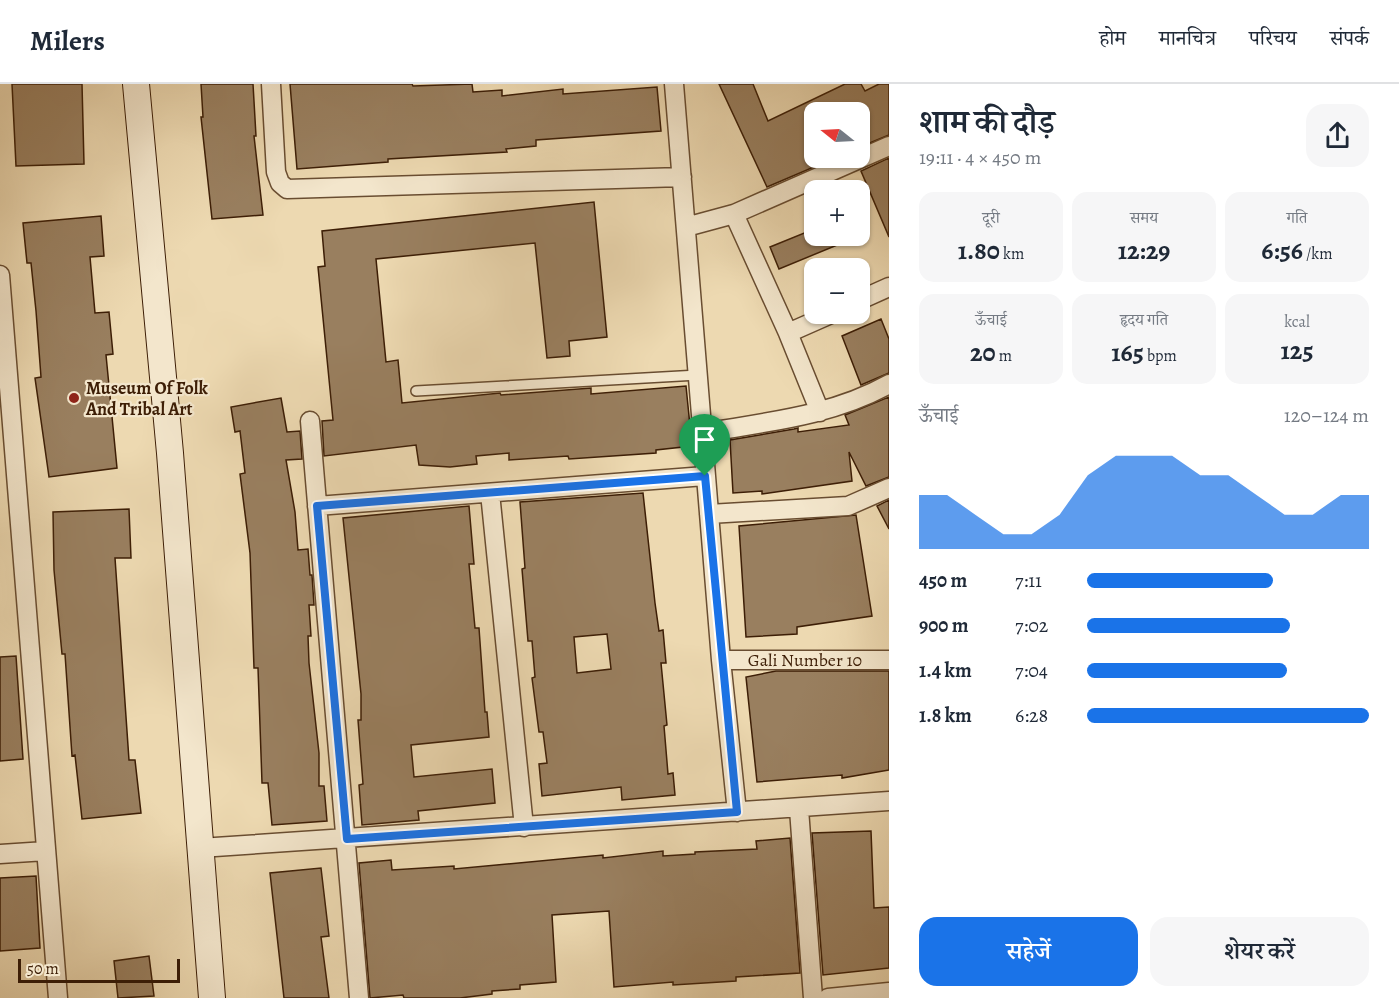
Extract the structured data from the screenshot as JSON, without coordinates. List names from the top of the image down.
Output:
{
  "streets": {
    "street": ["Gali Number 10"]
  },
  "places": ["Museum Of Folk And Tribal Art"],
  "scale_bar": "50 m",
  "north": "left",
  "page": {
    "header": "Milers",
    "nav": [
      "होम",
      "मानचित्र",
      "परिचय",
      "संपर्क"
    ],
    "heading": ["शाम की दौड़", "19:11 · 4 × 450 m"],
    "map_buttons": ["+", "−"],
    "stats": [
      ["दूरी", "1.80 km"],
      ["समय", "12:29"],
      ["गति", "6:56 /km"],
      ["ऊँचाई", "20 m"],
      ["हृदय गति", "165 bpm"],
      ["kcal", "125"]
    ],
    "chart": ["ऊँचाई", "120–124 m"],
    "list": [
      {
        "name": "450 m",
        "note": "7:11"
      },
      {
        "name": "900 m",
        "note": "7:02"
      },
      {
        "name": "1.4 km",
        "note": "7:04"
      },
      {
        "name": "1.8 km",
        "note": "6:28"
      }
    ],
    "buttons": ["सहेजें", "शेयर करें"],
    "scale": "50 m"
  }
}
